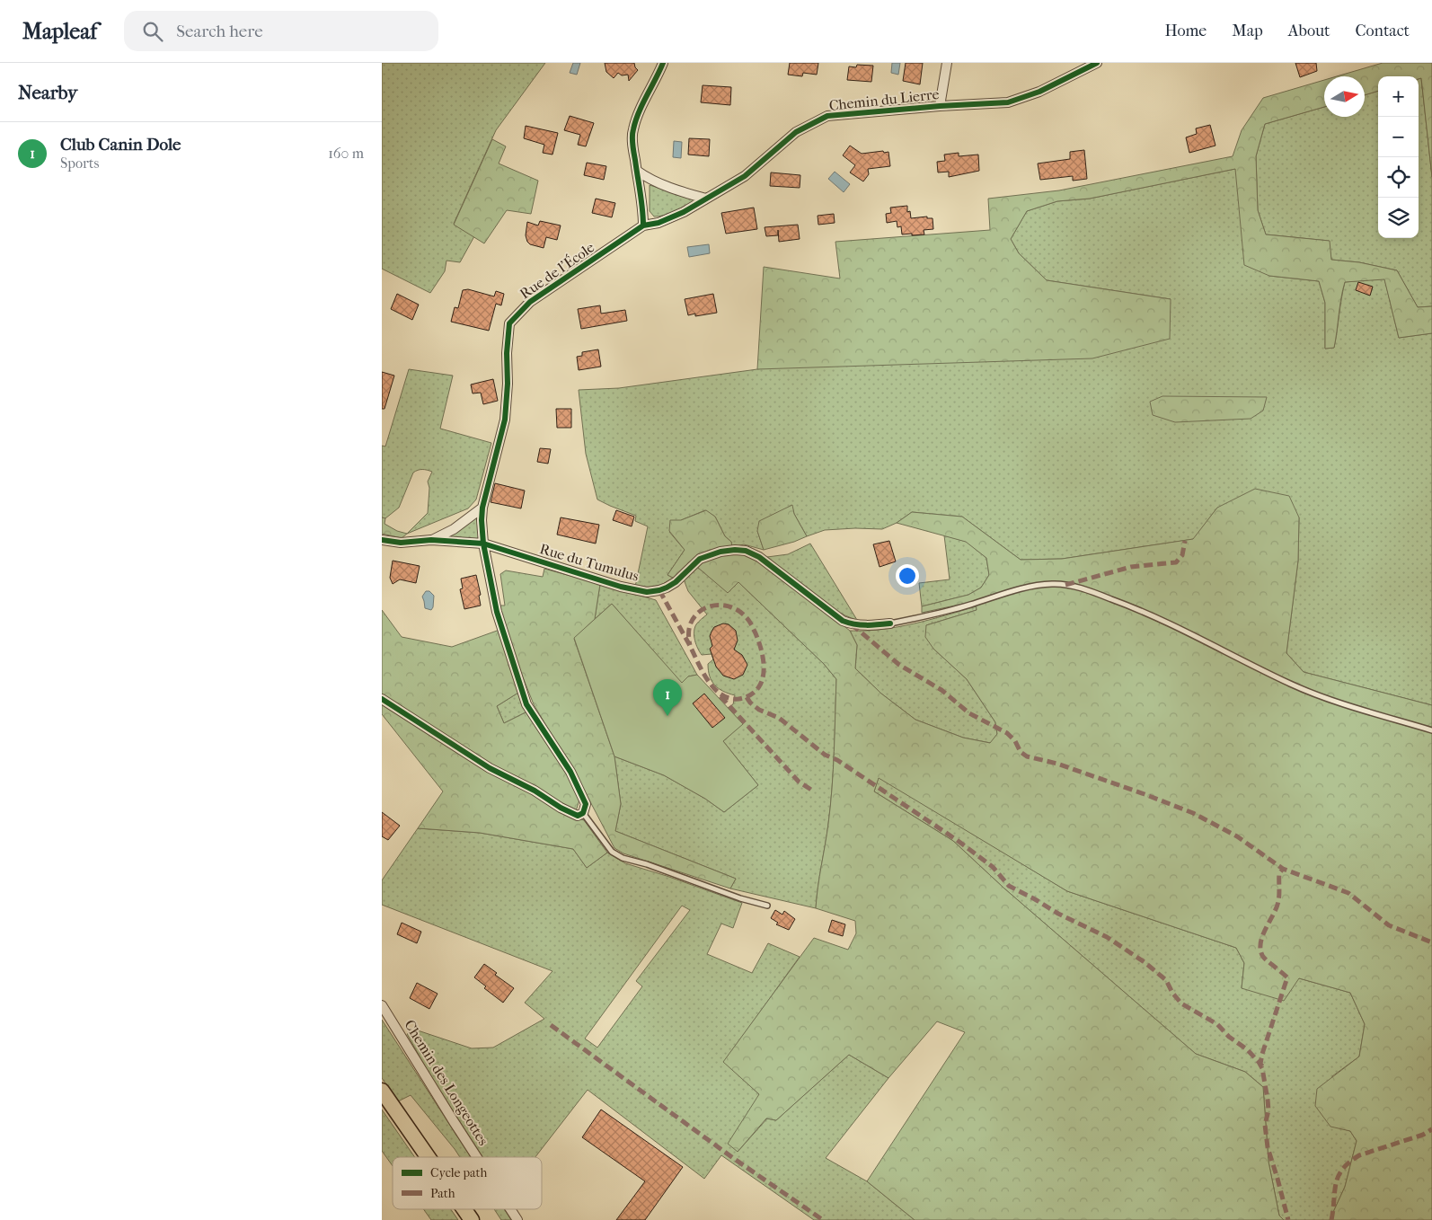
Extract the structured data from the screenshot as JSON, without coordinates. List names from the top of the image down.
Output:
{
  "streets": {
    "street": [
      "Chemin du Lierre",
      "Rue de l'École",
      "Rue du Tumulus",
      "Chemin des Longeottes"
    ]
  },
  "crossings": [
    ["Chemin du Lierre", "Rue de l'École"],
    ["Rue de l'École", "Rue du Tumulus"]
  ],
  "legend": ["Cycle path", "Path"],
  "north": "right",
  "page": {
    "header": "Mapleaf",
    "search": "Search here",
    "nav": [
      "Home",
      "Map",
      "About",
      "Contact"
    ],
    "heading": "Nearby",
    "map_buttons": ["+", "−"],
    "list": [
      {
        "mark": "1",
        "name": "Club Canin Dole",
        "note": "Sports",
        "value": "160 m"
      }
    ],
    "pins": "1"
  }
}
